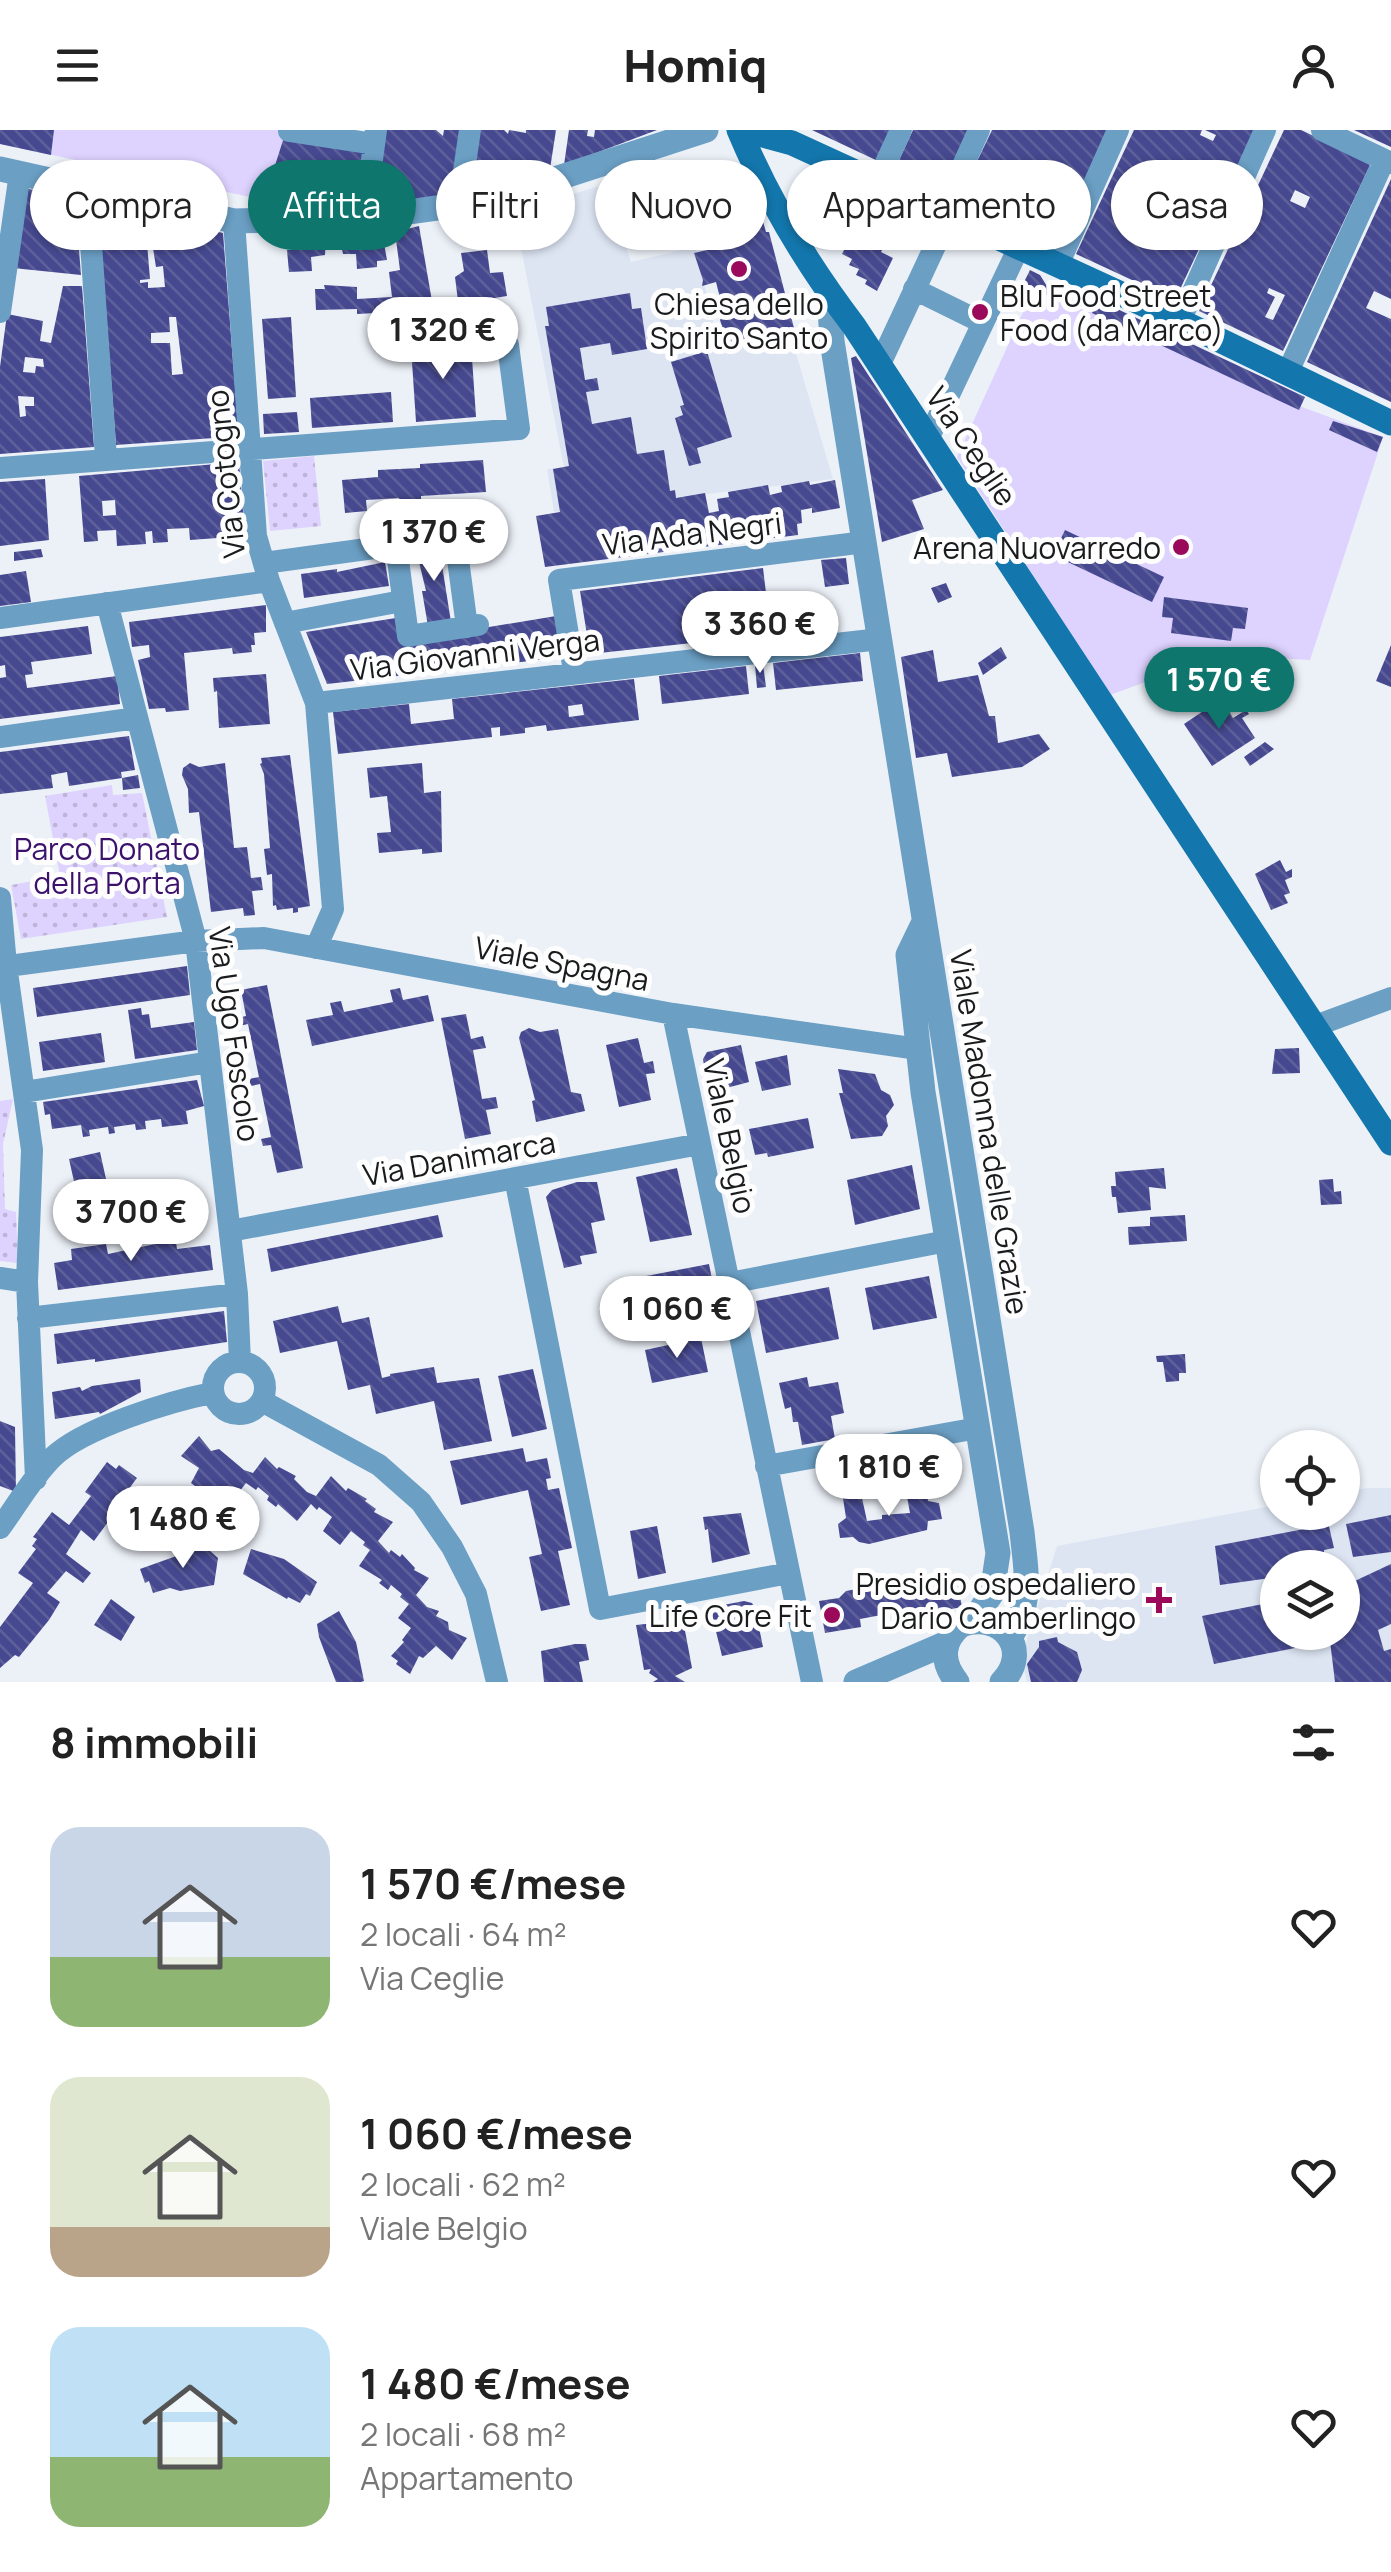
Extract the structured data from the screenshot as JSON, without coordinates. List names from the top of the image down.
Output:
{
  "streets": {
    "main road": ["Via Ceglie"],
    "street": [
      "Via Cotogno",
      "Via Ada Negri",
      "Via Giovanni Verga",
      "Viale Spagna",
      "Via Ugo Foscolo",
      "Viale Madonna delle Grazie",
      "Viale Belgio",
      "Via Danimarca"
    ]
  },
  "crossings": [
    ["Via Cotogno", "Via Giovanni Verga"],
    ["Via Cotogno", "Viale Spagna"],
    ["Via Ada Negri", "Via Giovanni Verga"],
    ["Viale Spagna", "Via Ugo Foscolo"],
    ["Viale Spagna", "Viale Madonna delle Grazie"],
    ["Viale Spagna", "Viale Belgio"],
    ["Via Ugo Foscolo", "Via Danimarca"],
    ["Viale Belgio", "Via Danimarca"]
  ],
  "parks": ["Parco Donato della Porta"],
  "places": {
    "other": [
      "Chiesa dello Spirito Santo",
      "Blu Food Street Food (da Marco)",
      "Arena Nuovarredo",
      "Life Core Fit"
    ],
    "health": ["Presidio ospedaliero Dario Camberlingo"]
  },
  "page": {
    "header": "Homiq",
    "chip": [
      "Compra",
      "Affitta",
      "Filtri",
      "Nuovo",
      "Appartamento",
      "Casa"
    ],
    "price": [
      "1 320 €",
      "1 370 €",
      "3 360 €",
      "1 570 €",
      "3 700 €",
      "1 060 €",
      "1 810 €",
      "1 480 €"
    ],
    "heading": "8 immobili",
    "list": [
      {
        "name": "1 570 €/mese",
        "note": "2 locali · 64 m² · Via Ceglie"
      },
      {
        "name": "1 060 €/mese",
        "note": "2 locali · 62 m² · Viale Belgio"
      },
      {
        "name": "1 480 €/mese",
        "note": "2 locali · 68 m² · Appartamento"
      }
    ]
  }
}
